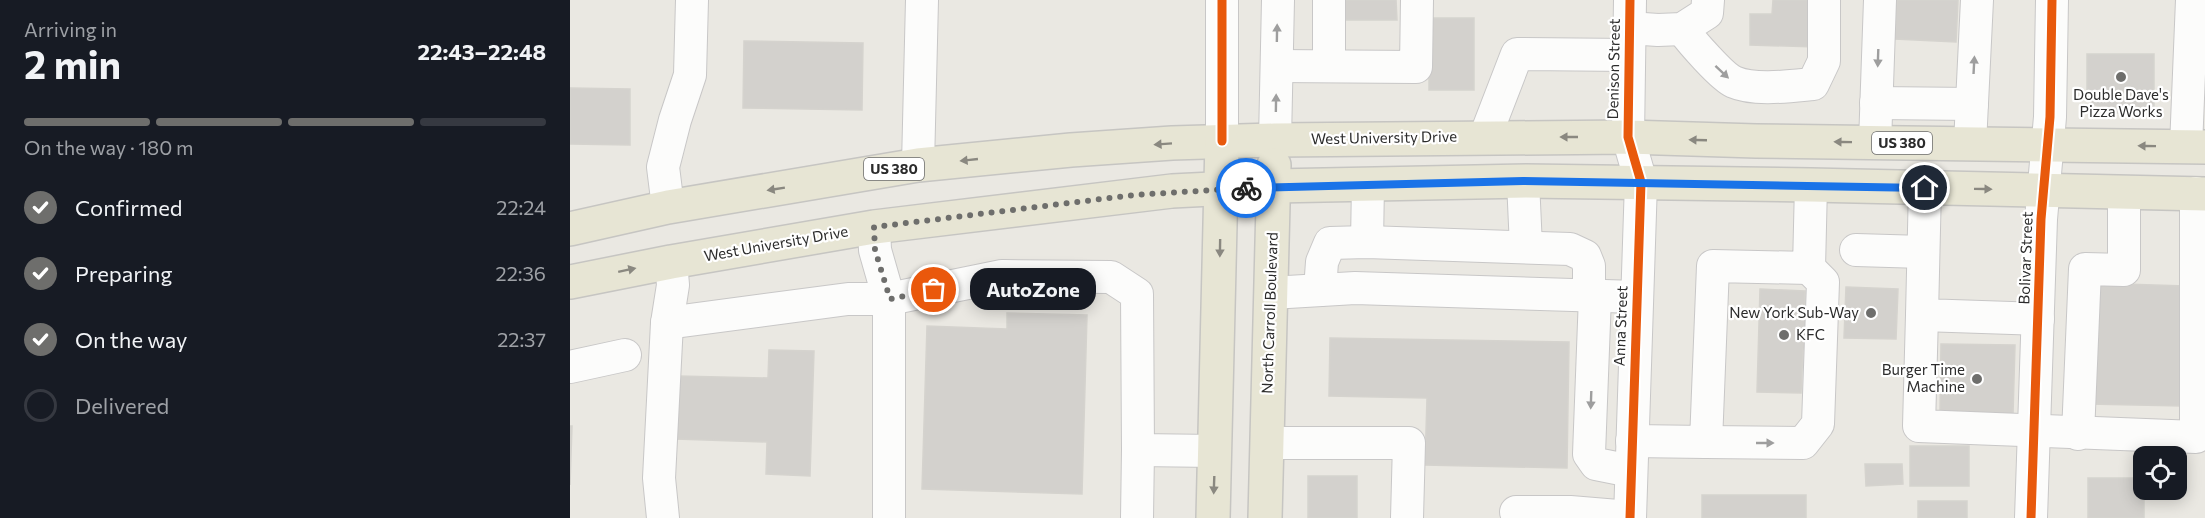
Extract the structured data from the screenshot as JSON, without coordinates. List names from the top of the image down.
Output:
{
  "streets": {
    "main road": ["West University Drive", "US 380", "North Carroll Boulevard"],
    "street": ["Denison Street", "Bolivar Street", "Anna Street"]
  },
  "crossings": [
    ["Denison Street", "West University Drive"],
    ["Denison Street", "Anna Street"],
    ["West University Drive", "Bolivar Street"],
    ["West University Drive", "North Carroll Boulevard"],
    ["West University Drive", "Anna Street"]
  ],
  "places": [
    "Double Dave's Pizza Works",
    "AutoZone",
    "New York Sub-Way",
    "KFC",
    "Burger Time Machine"
  ],
  "page": {
    "heading": ["2 min", "Arriving in", "22:43–22:48"],
    "bar": "On the way · 180 m",
    "list": [
      ["Confirmed", "22:24"],
      ["Preparing", "22:36"],
      ["On the way", "22:37"],
      "Delivered"
    ],
    "bubble": "AutoZone"
  }
}
